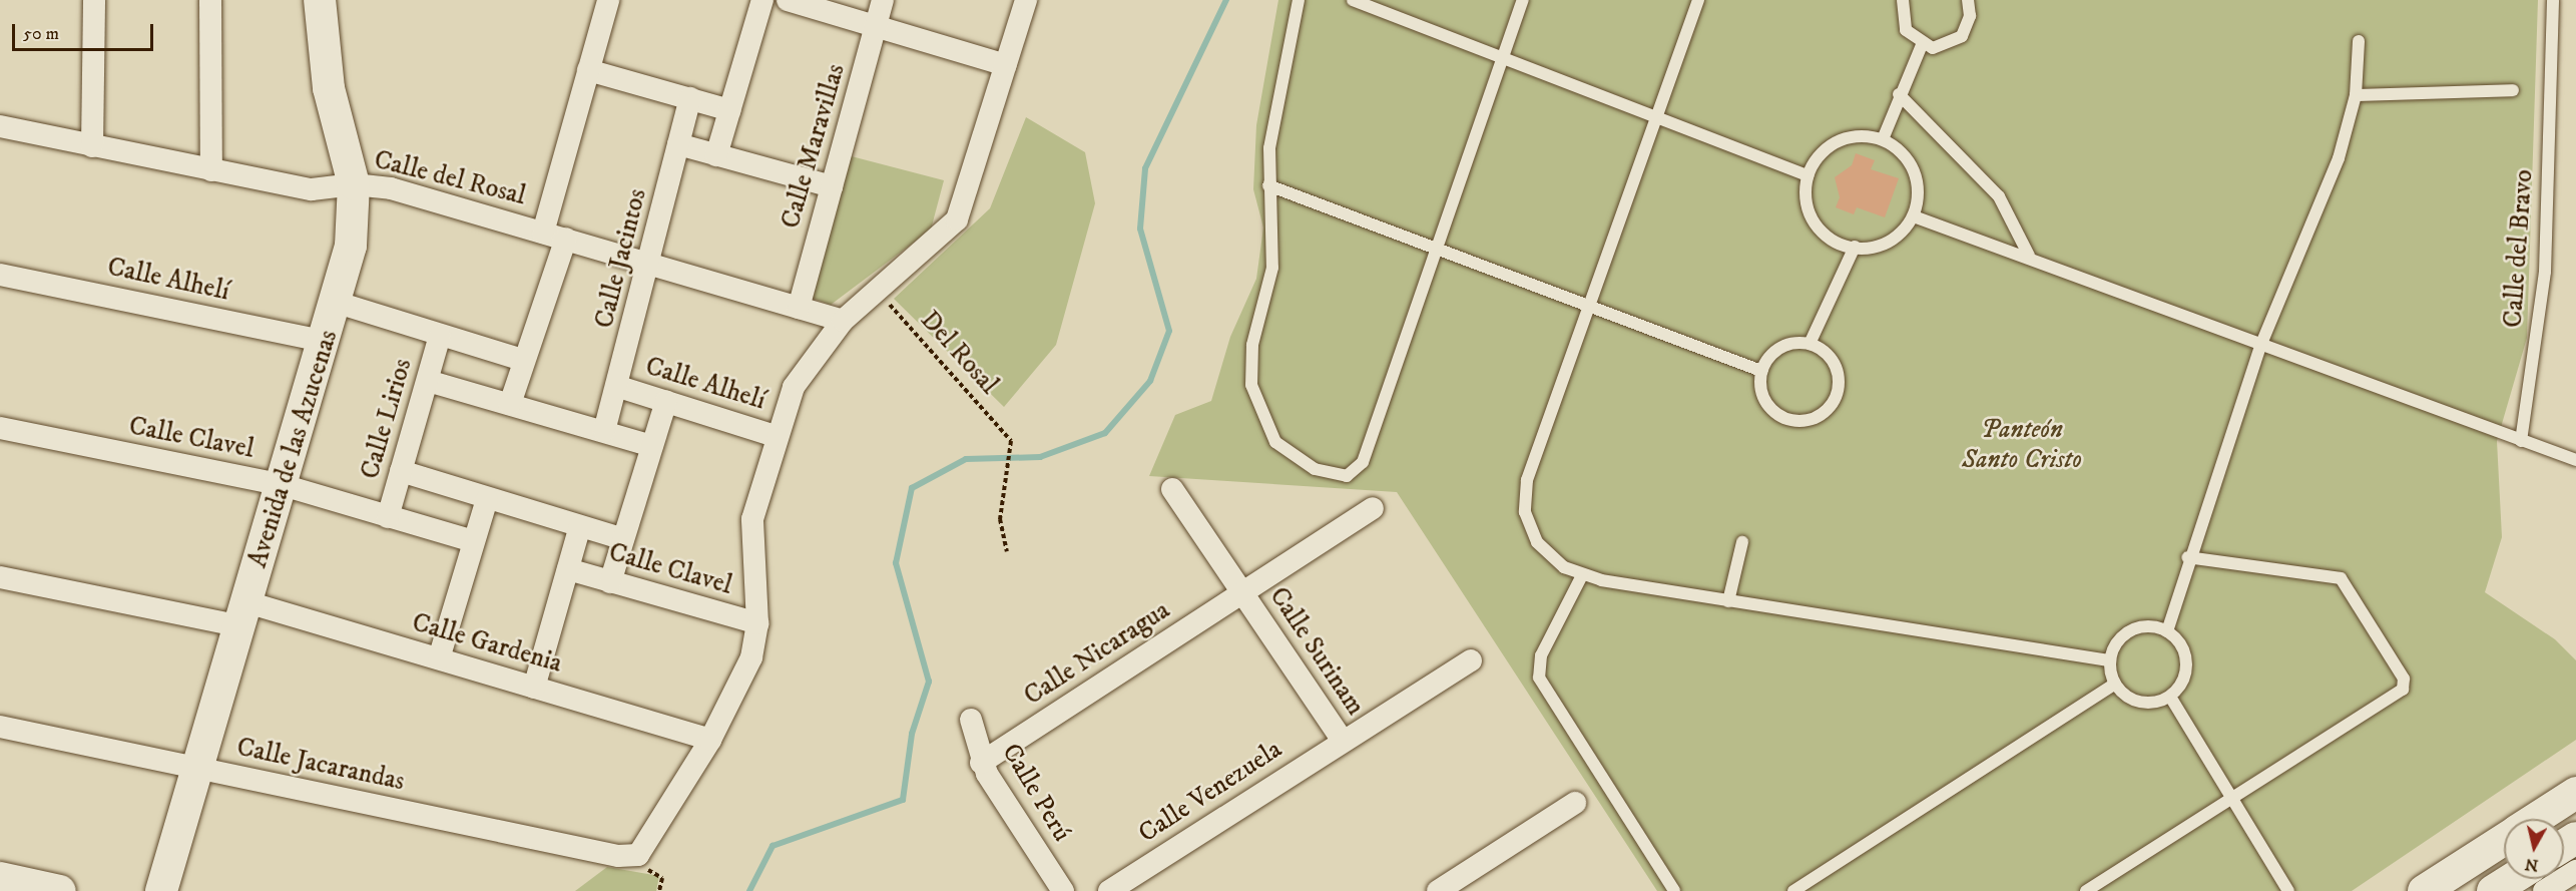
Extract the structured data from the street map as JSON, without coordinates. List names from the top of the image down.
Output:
{
  "streets": {
    "street": [
      "Calle Maravillas",
      "Calle del Rosal",
      "Calle Jacintos",
      "Calle Alhelí",
      "Calle Lirios",
      "Calle Clavel",
      "Avenida de las Azucenas",
      "Calle Gardenia",
      "Calle Surinam",
      "Calle Nicaragua",
      "Calle Jacarandas",
      "Calle Venezuela",
      "Calle Perú"
    ],
    "lane": ["Calle del Bravo"],
    "path": ["Del Rosal"]
  },
  "crossings": [
    ["Calle Maravillas", "Calle del Rosal"],
    ["Calle del Rosal", "Calle Jacintos"],
    ["Calle del Rosal", "Avenida de las Azucenas"],
    ["Calle Jacintos", "Calle Alhelí"],
    ["Calle Alhelí", "Avenida de las Azucenas"],
    ["Calle Lirios", "Calle Clavel"],
    ["Calle Clavel", "Avenida de las Azucenas"],
    ["Avenida de las Azucenas", "Calle Gardenia"],
    ["Avenida de las Azucenas", "Calle Jacarandas"],
    ["Calle Gardenia", "Calle Jacarandas"],
    ["Calle Surinam", "Calle Nicaragua"],
    ["Calle Surinam", "Calle Venezuela"],
    ["Calle Nicaragua", "Calle Perú"]
  ],
  "parks": ["Panteón Santo Cristo"],
  "scale_bar": "50 m",
  "north": "bottom"
}
